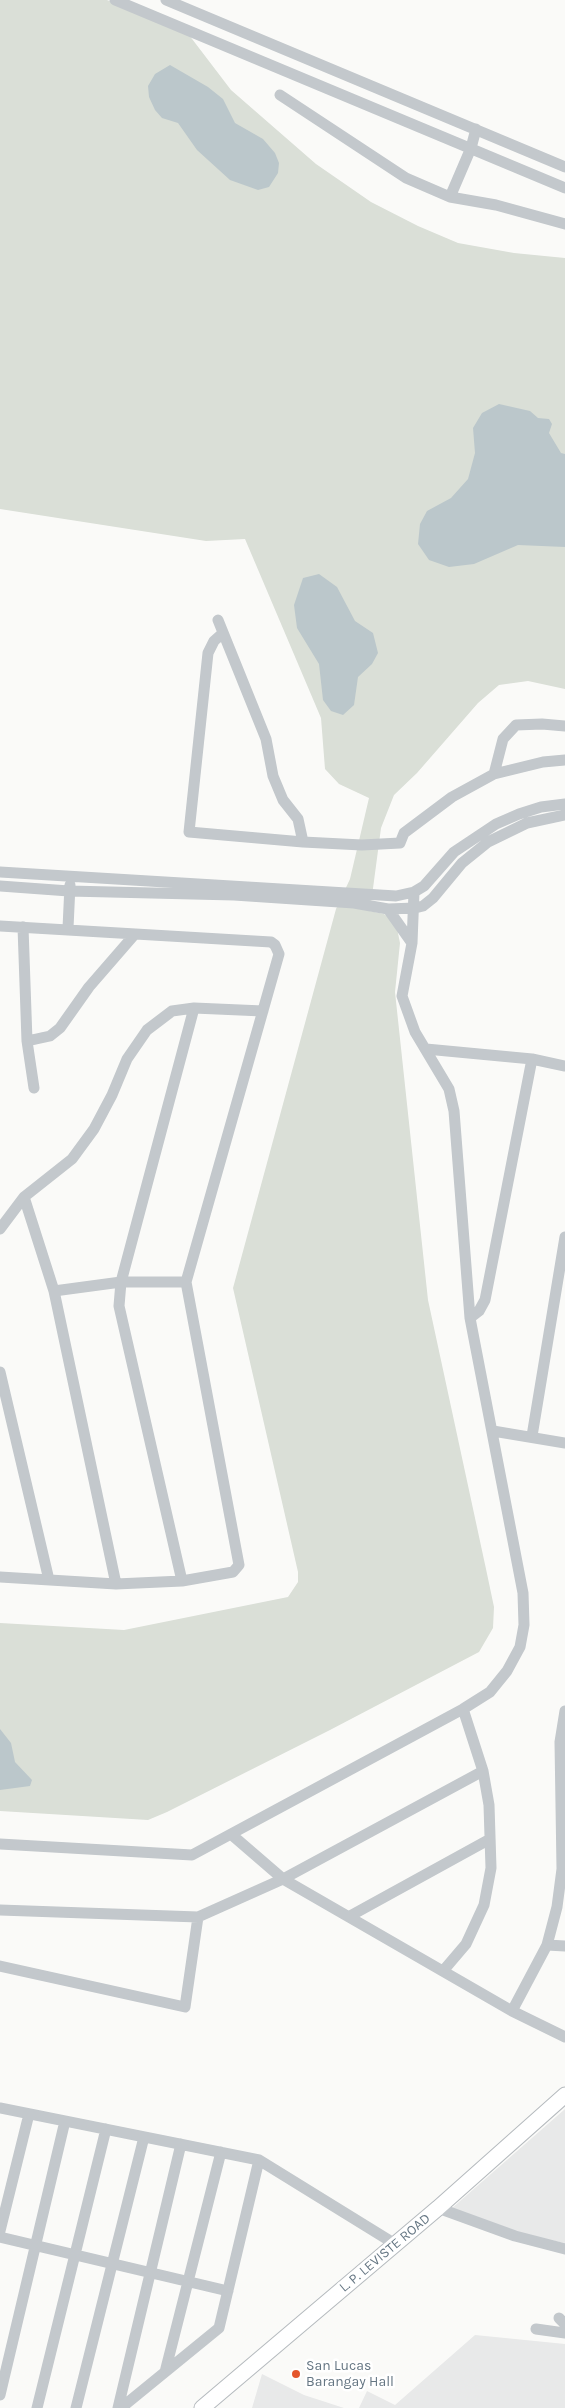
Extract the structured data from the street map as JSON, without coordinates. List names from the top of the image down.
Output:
{
  "streets": {
    "main road": ["L. P. LEVISTE ROAD"]
  },
  "places": ["San Lucas Barangay Hall"]
}
